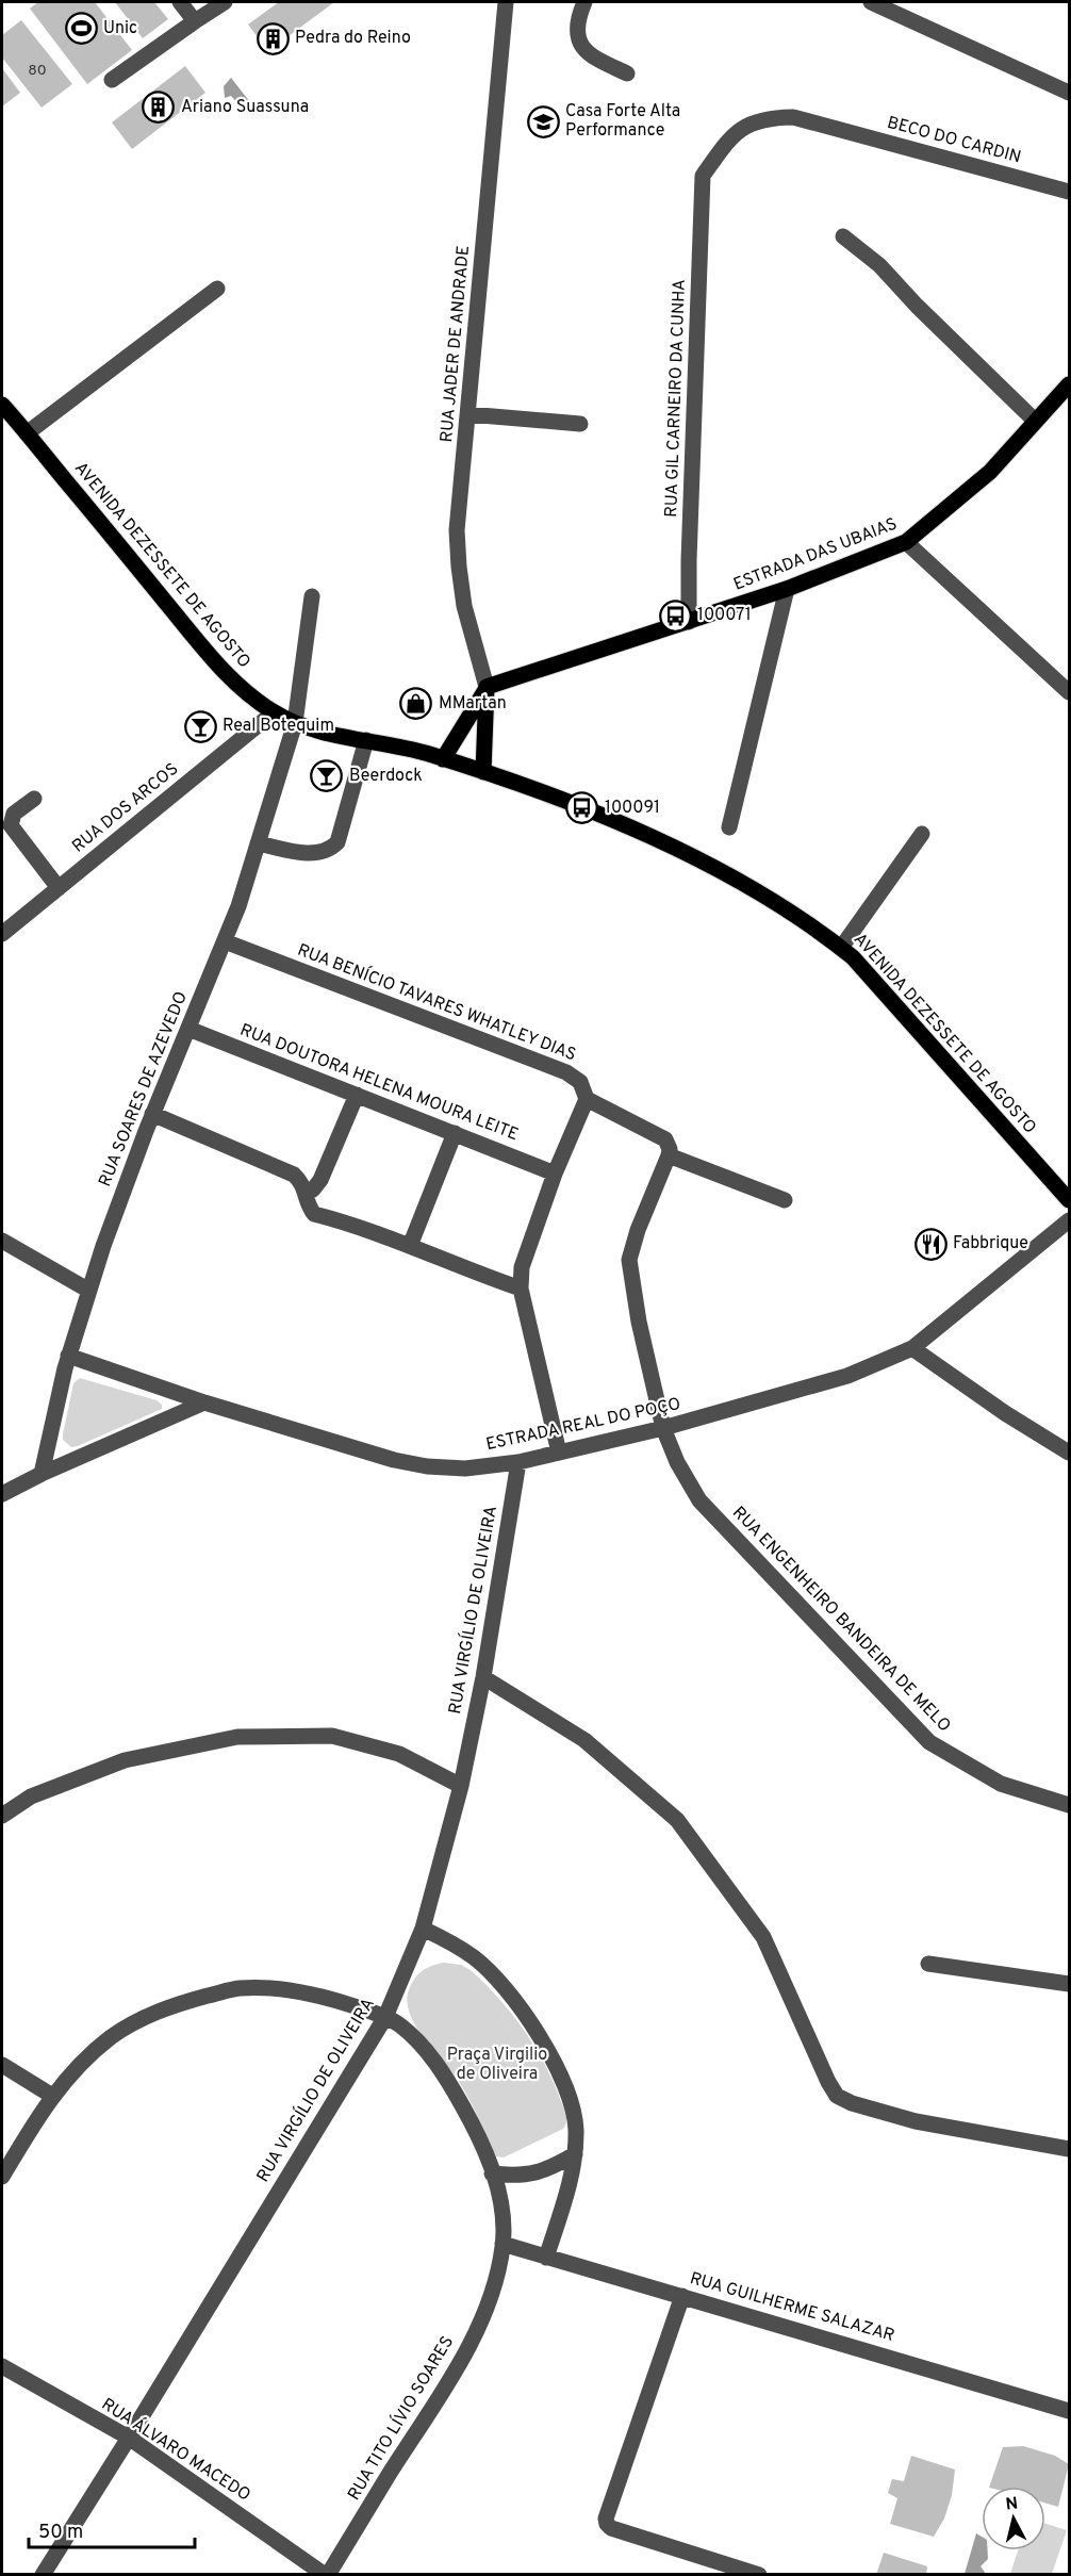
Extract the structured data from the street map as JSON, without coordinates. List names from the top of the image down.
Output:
{
  "streets": {
    "main road": ["RUA JADER DE ANDRADE", "ESTRADA DAS UBAIAS", "AVENIDA DEZESSETE DE AGOSTO"],
    "street": [
      "BECO DO CARDIN",
      "RUA GIL CARNEIRO DA CUNHA",
      "RUA DOS ARCOS",
      "RUA BENÍCIO TAVARES WHATLEY DIAS",
      "RUA DOUTORA HELENA MOURA LEITE",
      "RUA SOARES DE AZEVEDO",
      "ESTRADA REAL DO POÇO",
      "RUA VIRGÍLIO DE OLIVEIRA",
      "RUA ENGENHEIRO BANDEIRA DE MELO",
      "RUA GUILHERME SALAZAR",
      "RUA TITO LÍVIO SOARES",
      "RUA ÁLVARO MACEDO"
    ]
  },
  "crossings": [
    ["BECO DO CARDIN", "RUA GIL CARNEIRO DA CUNHA"],
    ["RUA JADER DE ANDRADE", "ESTRADA DAS UBAIAS"],
    ["RUA JADER DE ANDRADE", "AVENIDA DEZESSETE DE AGOSTO"],
    ["RUA GIL CARNEIRO DA CUNHA", "ESTRADA DAS UBAIAS"],
    ["AVENIDA DEZESSETE DE AGOSTO", "RUA DOS ARCOS"],
    ["AVENIDA DEZESSETE DE AGOSTO", "RUA SOARES DE AZEVEDO"],
    ["RUA BENÍCIO TAVARES WHATLEY DIAS", "RUA SOARES DE AZEVEDO"],
    ["RUA BENÍCIO TAVARES WHATLEY DIAS", "RUA ENGENHEIRO BANDEIRA DE MELO"],
    ["RUA DOUTORA HELENA MOURA LEITE", "RUA SOARES DE AZEVEDO"],
    ["RUA SOARES DE AZEVEDO", "ESTRADA REAL DO POÇO"],
    ["ESTRADA REAL DO POÇO", "RUA VIRGÍLIO DE OLIVEIRA"],
    ["ESTRADA REAL DO POÇO", "RUA ENGENHEIRO BANDEIRA DE MELO"],
    ["RUA VIRGÍLIO DE OLIVEIRA", "RUA TITO LÍVIO SOARES"],
    ["RUA VIRGÍLIO DE OLIVEIRA", "RUA ÁLVARO MACEDO"],
    ["RUA GUILHERME SALAZAR", "RUA TITO LÍVIO SOARES"],
    ["RUA TITO LÍVIO SOARES", "RUA ÁLVARO MACEDO"]
  ],
  "parks": ["Praça Virgilio de Oliveira"],
  "places": {
    "sports": ["Unic"],
    "building": ["Pedra do Reino", "Ariano Suassuna"],
    "school or university": ["Casa Forte Alta Performance"],
    "bus stop": ["100071", "100091"],
    "shop": ["MMartan"],
    "bar": ["Real Botequim", "Beerdock"],
    "restaurant": ["Fabbrique"]
  },
  "house_numbers": ["80"],
  "scale_bar": "50 m",
  "north": "top"
}
